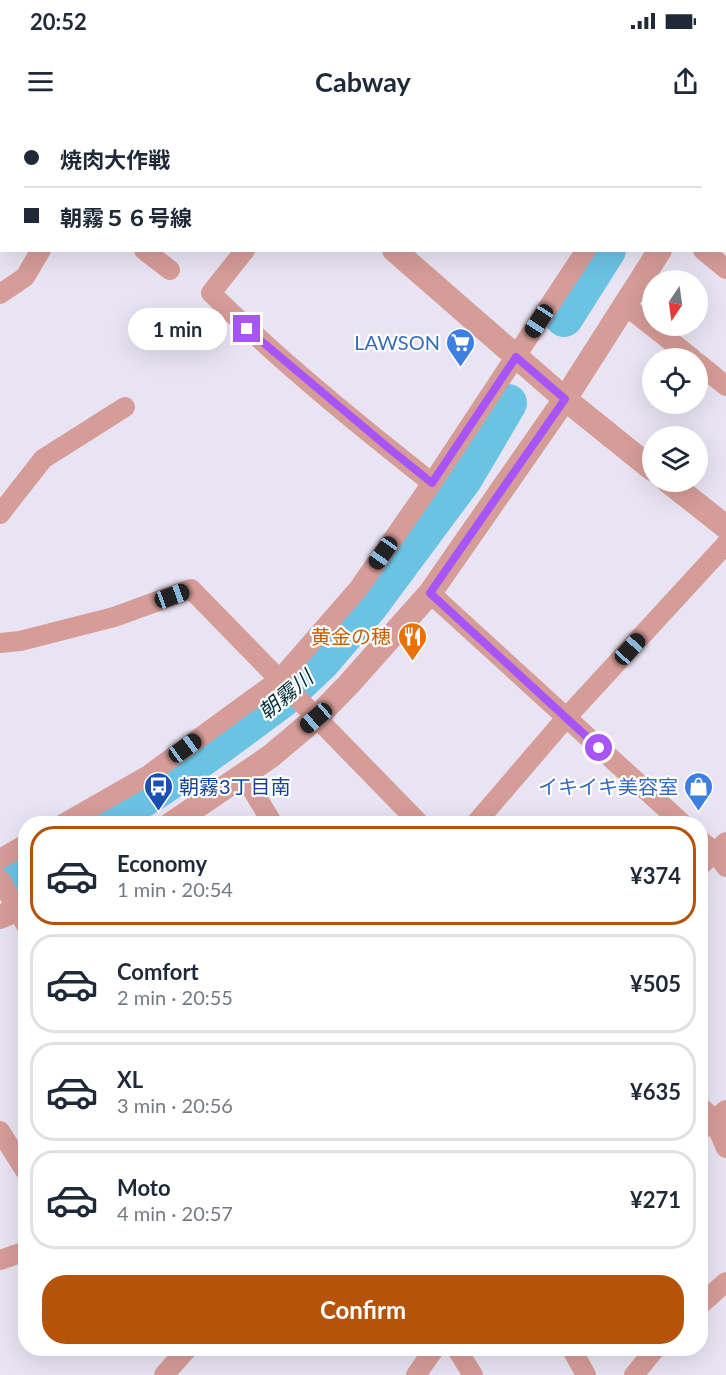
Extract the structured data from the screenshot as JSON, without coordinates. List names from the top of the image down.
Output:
{
  "water": ["朝霧川"],
  "places": {
    "supermarket": ["LAWSON"],
    "restaurant": ["黄金の穂"],
    "bus stop": ["朝霧3丁目南"],
    "shop": ["イキイキ美容室"]
  },
  "north": "bottom",
  "page": {
    "status": "20:52",
    "header": "Cabway",
    "banner": ["焼肉大作戦", "朝霧５６号線"],
    "bubble": "1 min",
    "list": [
      {
        "name": "Economy",
        "note": "1 min · 20:54",
        "value": "¥374"
      },
      {
        "name": "Comfort",
        "note": "2 min · 20:55",
        "value": "¥505"
      },
      {
        "name": "XL",
        "note": "3 min · 20:56",
        "value": "¥635"
      },
      {
        "name": "Moto",
        "note": "4 min · 20:57",
        "value": "¥271"
      }
    ],
    "buttons": "Confirm"
  }
}
